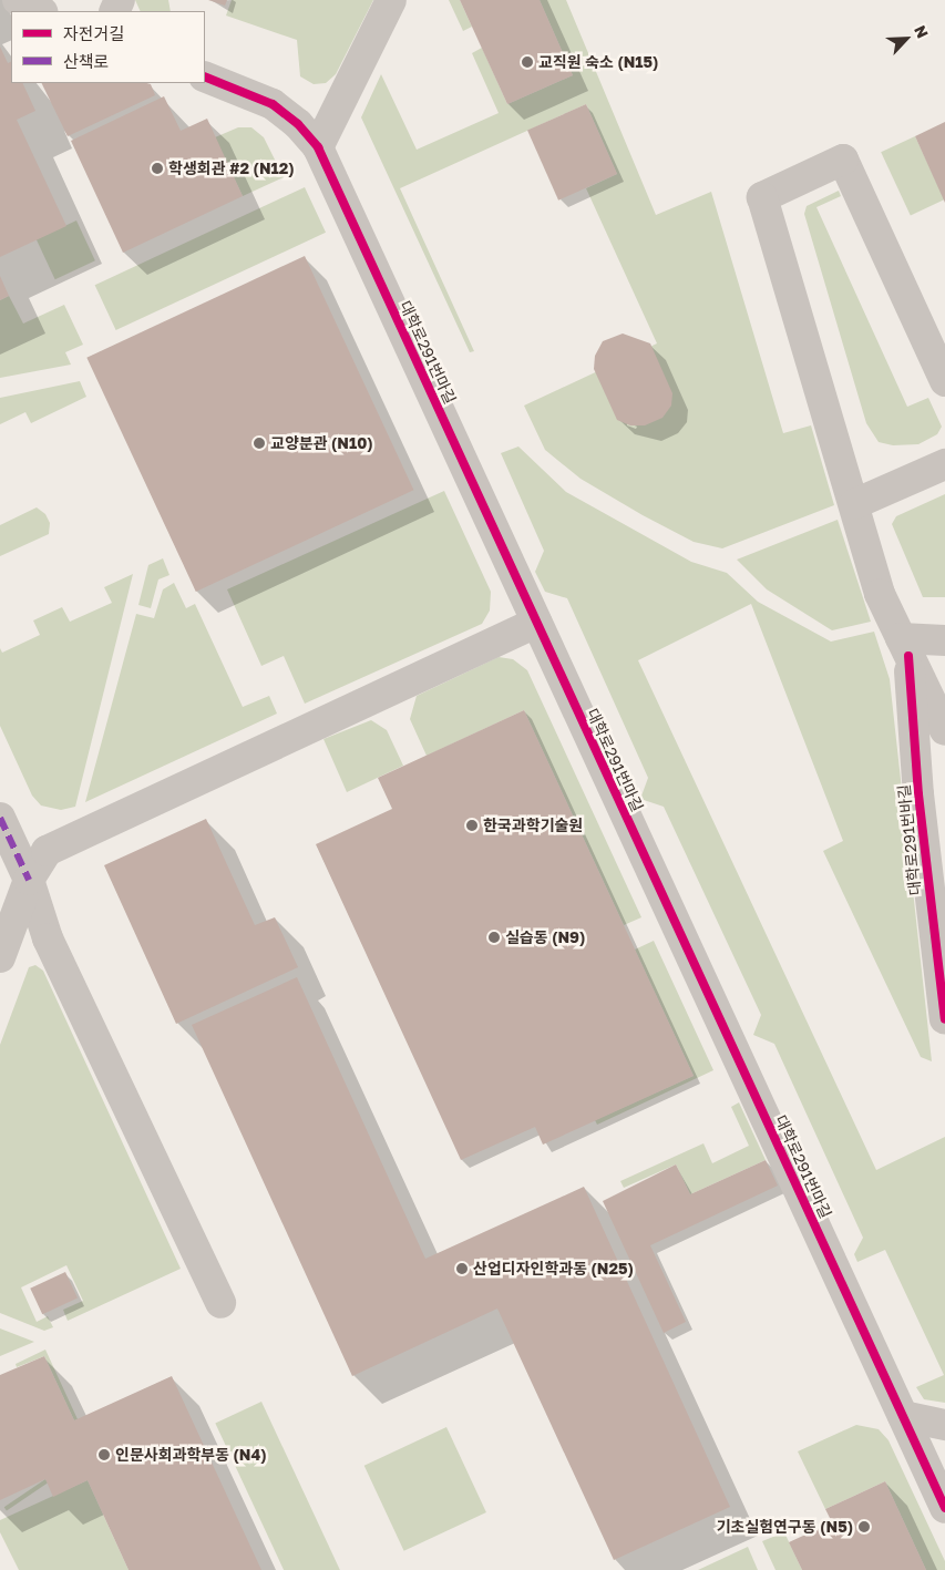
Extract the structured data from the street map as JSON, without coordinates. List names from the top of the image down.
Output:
{
  "streets": {
    "street": ["대학로291번마길", "대학로291번바길"]
  },
  "places": [
    "교직원 숙소 (N15)",
    "학생회관 #2 (N12)",
    "교양분관 (N10)",
    "한국과학기술원",
    "실습동 (N9)",
    "산업디자인학과동 (N25)",
    "인문사회과학부동 (N4)",
    "기초실험연구동 (N5)"
  ],
  "legend": ["자전거길", "산책로"],
  "north": "top right"
}
